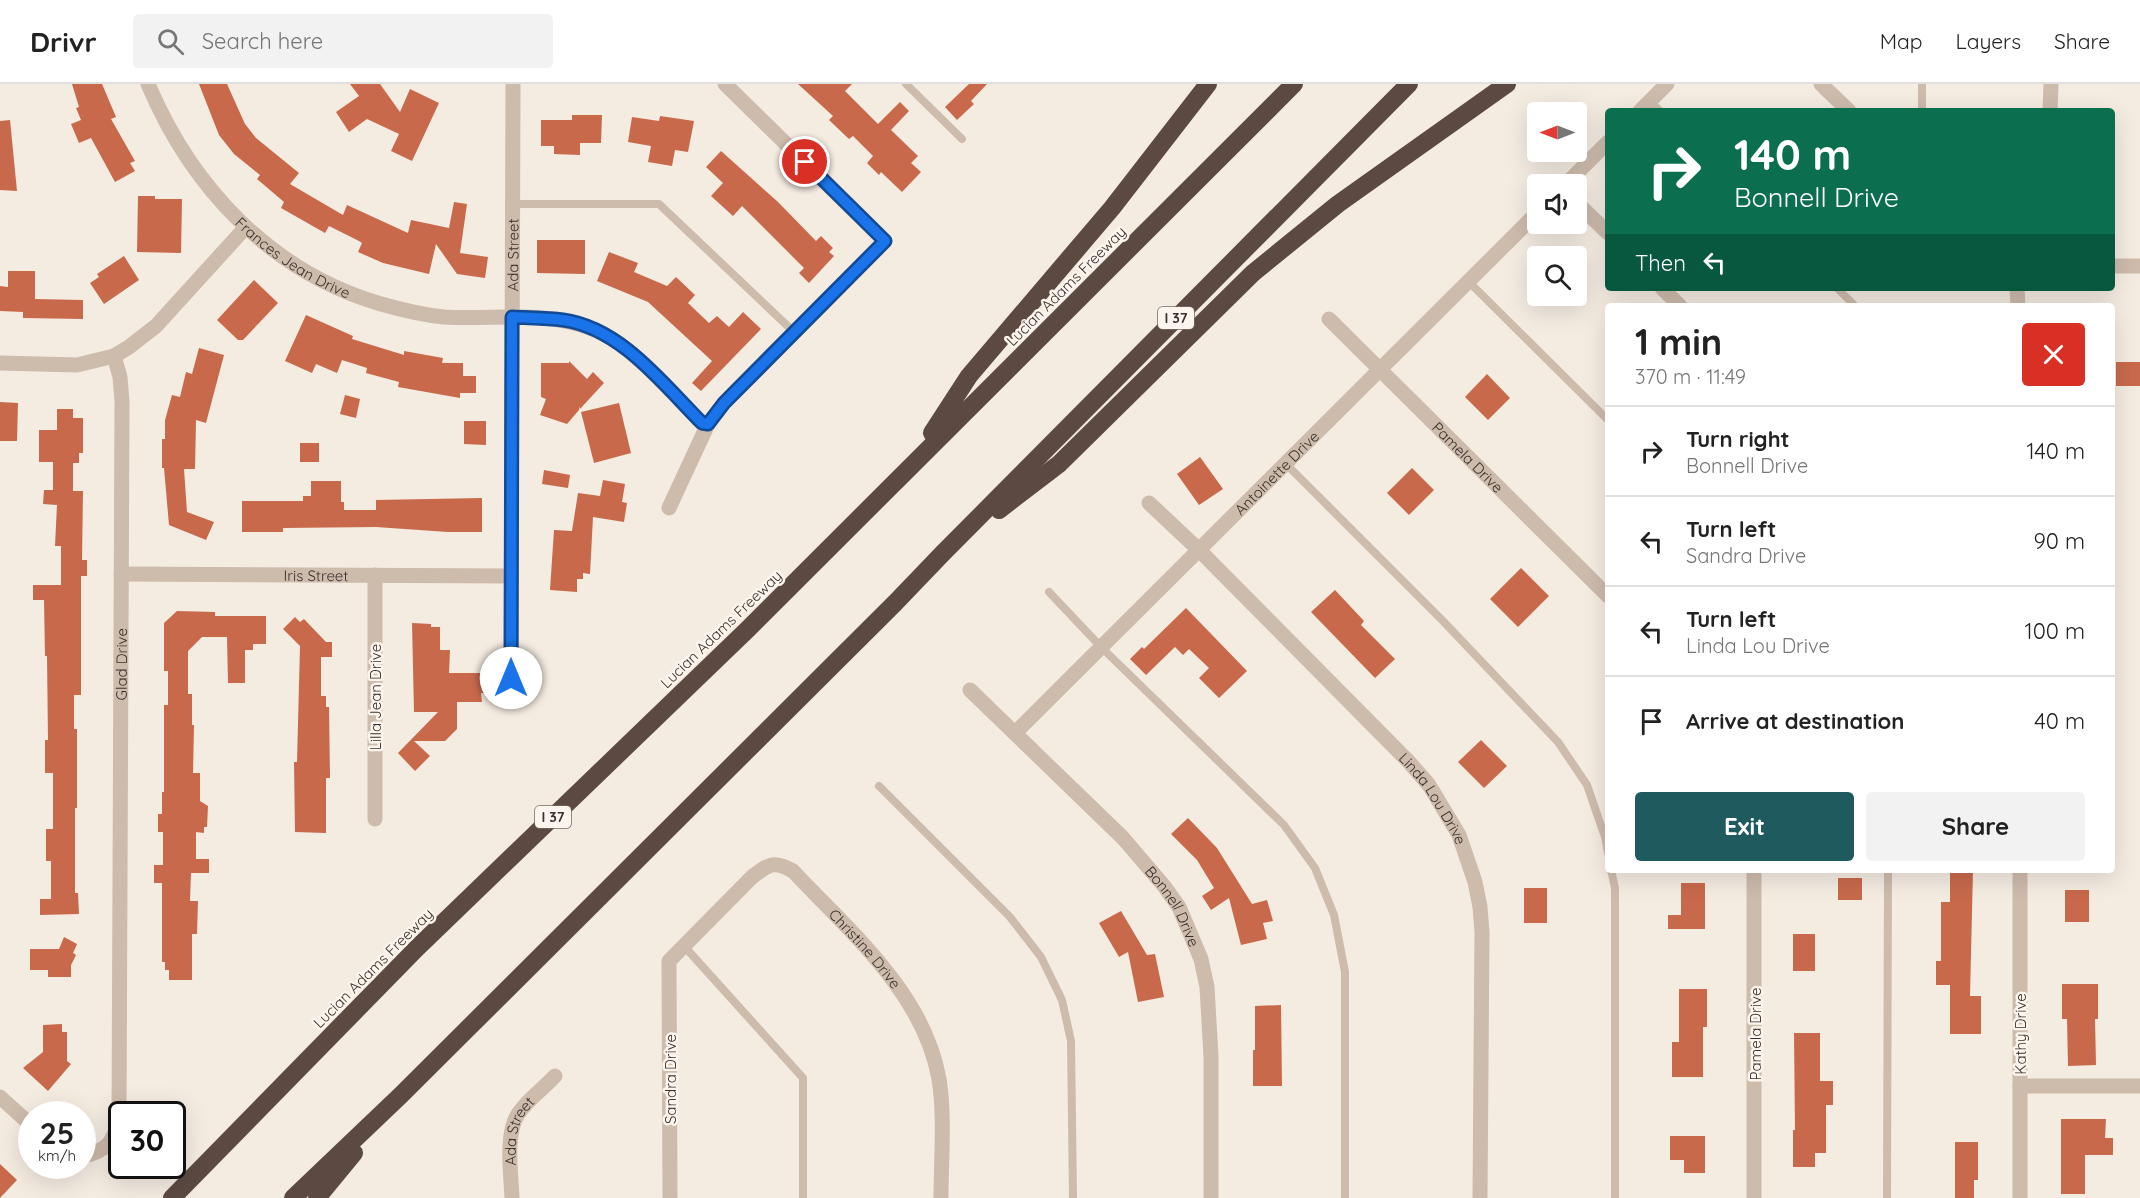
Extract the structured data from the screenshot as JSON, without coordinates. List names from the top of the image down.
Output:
{
  "streets": {
    "highway": ["Lucian Adams Freeway", "I 37"],
    "street": [
      "Ada Street",
      "Frances Jean Drive",
      "Pamela Drive",
      "Antoinette Drive",
      "Iris Street",
      "Glad Drive",
      "Lilla Jean Drive",
      "Linda Lou Drive",
      "Bonnell Drive",
      "Christine Drive",
      "Kathy Drive",
      "Sandra Drive"
    ]
  },
  "crossings": [
    ["Ada Street", "Frances Jean Drive"],
    ["Ada Street", "Iris Street"],
    ["Pamela Drive", "Antoinette Drive"],
    ["Antoinette Drive", "Linda Lou Drive"],
    ["Antoinette Drive", "Bonnell Drive"],
    ["Iris Street", "Glad Drive"],
    ["Iris Street", "Lilla Jean Drive"],
    ["Christine Drive", "Sandra Drive"]
  ],
  "north": "left",
  "page": {
    "header": "Drivr",
    "search": "Search here",
    "nav": ["Map", "Layers", "Share"],
    "turn": ["140 m", "Bonnell Drive"],
    "then": "Then",
    "heading": ["1 min", "370 m · 11:49"],
    "list": [
      {
        "name": "Turn right",
        "note": "Bonnell Drive",
        "value": "140 m"
      },
      {
        "name": "Turn left",
        "note": "Sandra Drive",
        "value": "90 m"
      },
      {
        "name": "Turn left",
        "note": "Linda Lou Drive",
        "value": "100 m"
      },
      {
        "name": "Arrive at destination",
        "value": "40 m"
      }
    ],
    "buttons": ["Exit", "Share"],
    "speed": "25 km/h",
    "limit": "30"
  }
}
